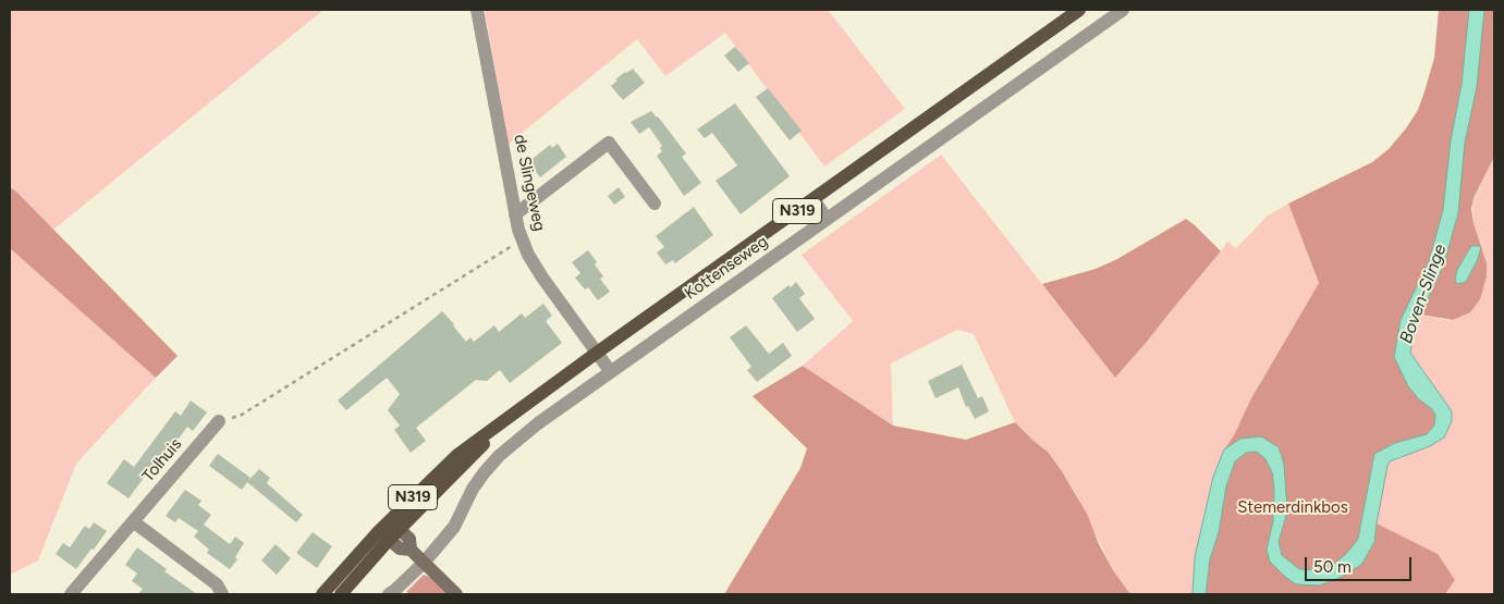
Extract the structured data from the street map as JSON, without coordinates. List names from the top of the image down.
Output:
{
  "streets": {
    "main road": ["N319", "Kottenseweg"],
    "street": ["de Slingeweg", "Tolhuis"]
  },
  "crossings": [
    ["de Slingeweg", "Kottenseweg"]
  ],
  "water": ["Boven-Slinge"],
  "parks": ["Stemerdinkbos"],
  "scale_bar": "50 m"
}
